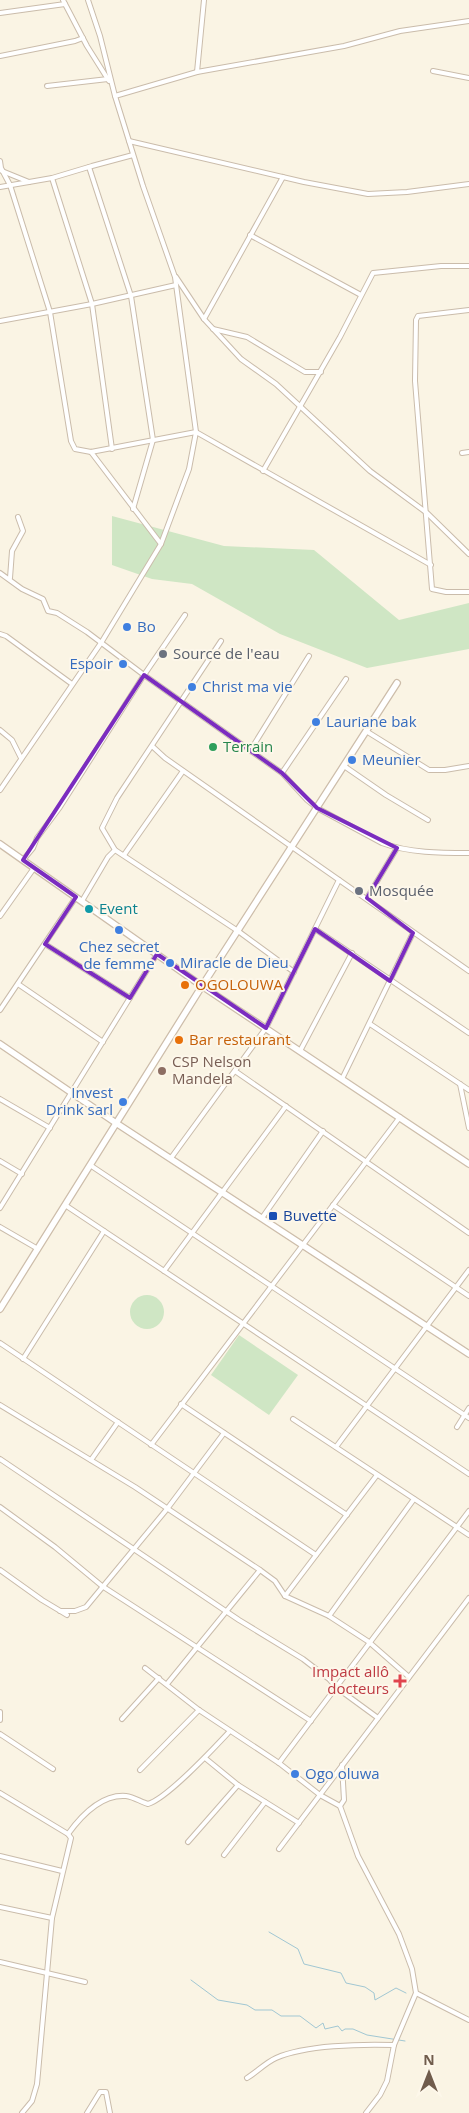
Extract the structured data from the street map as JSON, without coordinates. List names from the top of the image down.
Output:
{
  "places": {
    "other": [
      "Bo",
      "Source de l'eau",
      "Espoir",
      "Christ ma vie",
      "Lauriane bak",
      "Terrain",
      "Meunier",
      "Mosquée",
      "Event",
      "Chez secret de femme",
      "Miracle de Dieu",
      "OGOLOUWA",
      "Bar restaurant",
      "CSP Nelson Mandela",
      "Invest Drink sarl",
      "Ogo oluwa"
    ],
    "transit": ["Buvette"],
    "health": ["Impact allô docteurs"]
  },
  "north": "top"
}
